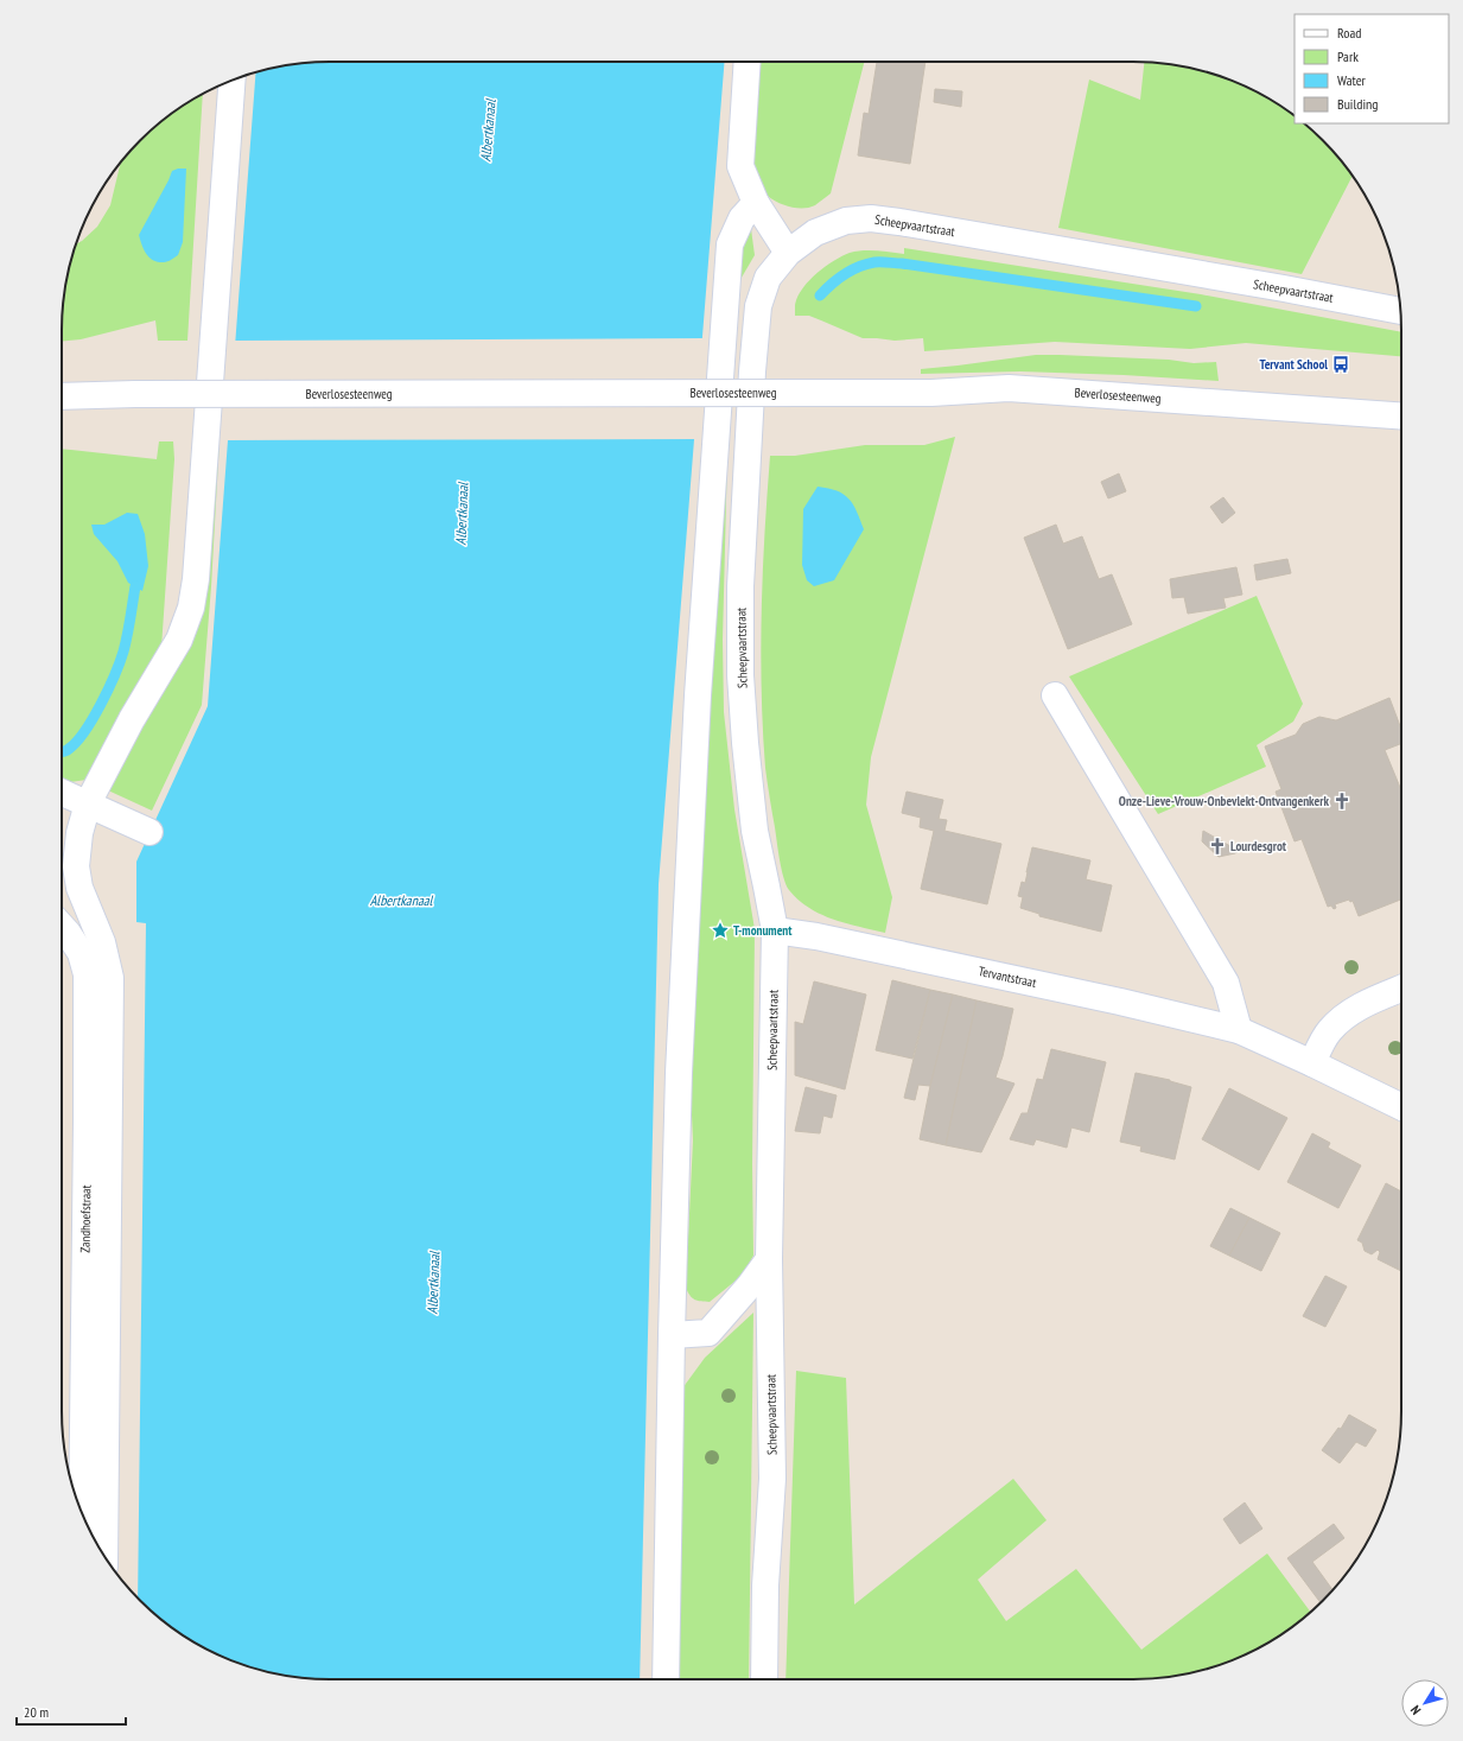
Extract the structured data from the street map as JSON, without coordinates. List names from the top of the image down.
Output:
{
  "streets": {
    "street": [
      "Scheepvaartstraat",
      "Beverlosesteenweg",
      "Tervantstraat",
      "Zandhoefstraat"
    ]
  },
  "crossings": [
    ["Scheepvaartstraat", "Tervantstraat"]
  ],
  "water": ["Albertkanaal"],
  "places": {
    "bus stop": ["Tervant School"],
    "church": ["Onze-Lieve-Vrouw-Onbevlekt-Ontvangenkerk", "Lourdesgrot"],
    "place": ["T-monument"]
  },
  "legend": [
    "Road",
    "Park",
    "Water",
    "Building"
  ],
  "scale_bar": "20 m",
  "north": "bottom left"
}
